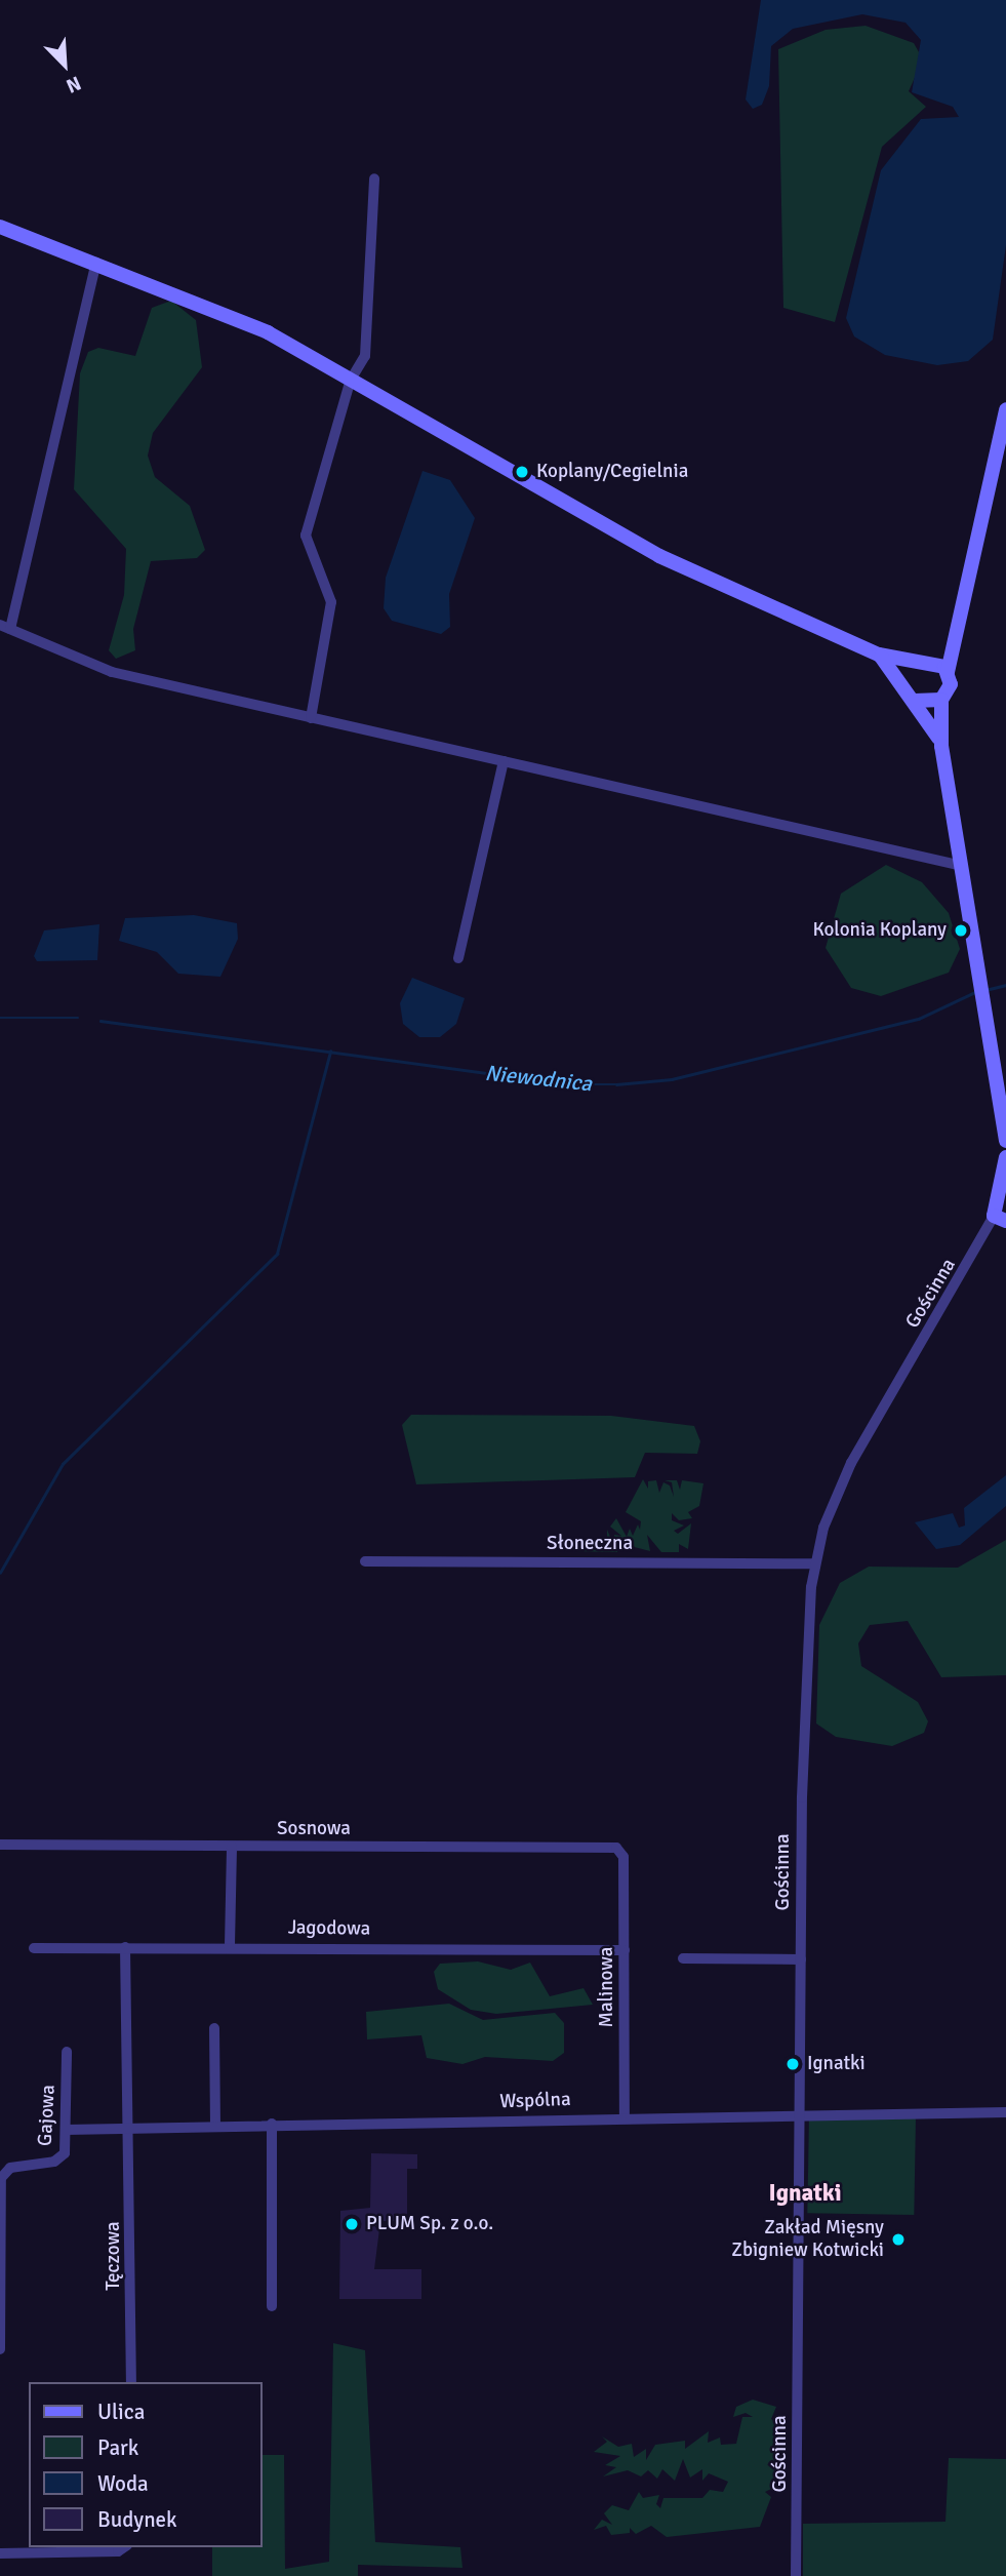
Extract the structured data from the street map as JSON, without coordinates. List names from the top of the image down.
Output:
{
  "streets": {
    "street": [
      "Gościnna",
      "Słoneczna",
      "Sosnowa",
      "Jagodowa",
      "Malinowa",
      "Wspólna",
      "Gajowa",
      "Tęczowa"
    ]
  },
  "crossings": [
    ["Gościnna", "Słoneczna"],
    ["Gościnna", "Wspólna"],
    ["Sosnowa", "Malinowa"],
    ["Jagodowa", "Malinowa"],
    ["Jagodowa", "Tęczowa"],
    ["Malinowa", "Wspólna"],
    ["Wspólna", "Gajowa"],
    ["Wspólna", "Tęczowa"]
  ],
  "districts": ["Ignatki"],
  "water": ["Niewodnica"],
  "places": [
    "Koplany/Cegielnia",
    "Kolonia Koplany",
    "Ignatki",
    "PLUM Sp. z o.o.",
    "Zakład Mięsny Zbigniew Kotwicki"
  ],
  "legend": [
    "Ulica",
    "Park",
    "Woda",
    "Budynek"
  ],
  "north": "bottom right"
}
